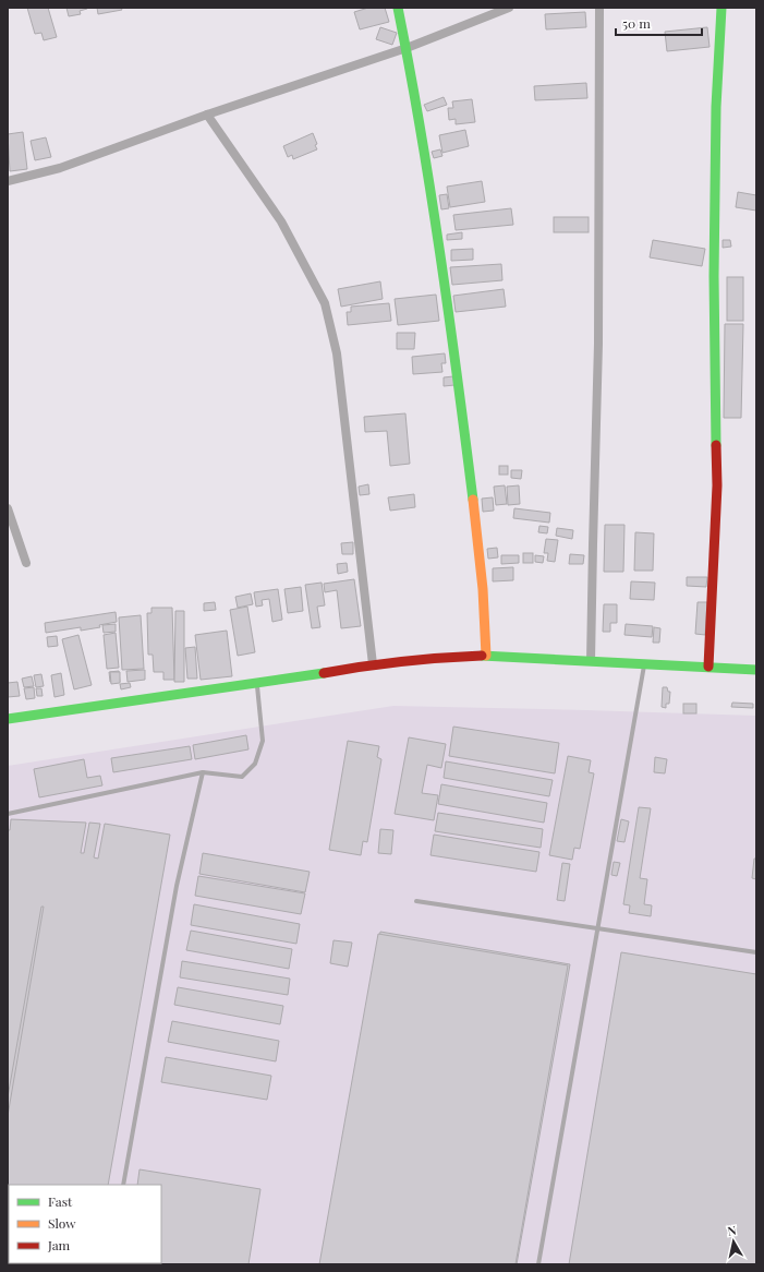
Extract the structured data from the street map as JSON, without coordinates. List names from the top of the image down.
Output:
{
  "legend": ["Fast", "Slow", "Jam"],
  "scale_bar": "50 m",
  "north": "top"
}
